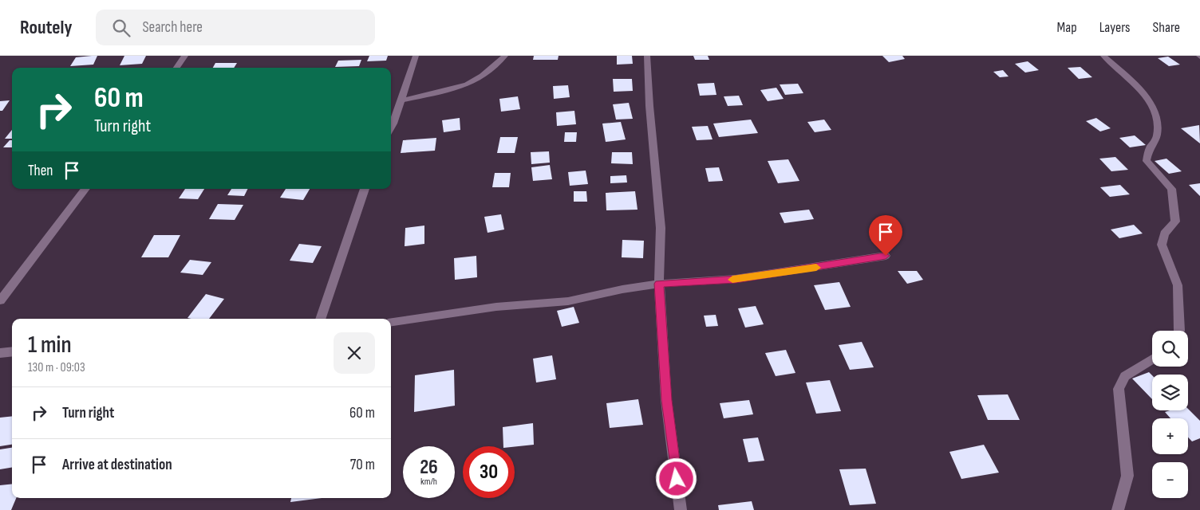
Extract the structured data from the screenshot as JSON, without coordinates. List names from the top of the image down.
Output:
{
  "page": {
    "header": "Routely",
    "search": "Search here",
    "nav": ["Map", "Layers", "Share"],
    "turn": ["60 m", "Turn right"],
    "then": "Then",
    "heading": ["1 min", "130 m · 09:03"],
    "map_buttons": ["+", "−"],
    "list": [
      {
        "name": "Turn right",
        "value": "60 m"
      },
      {
        "name": "Arrive at destination",
        "value": "70 m"
      }
    ],
    "speed": "26 km/h",
    "limit": "30"
  }
}
